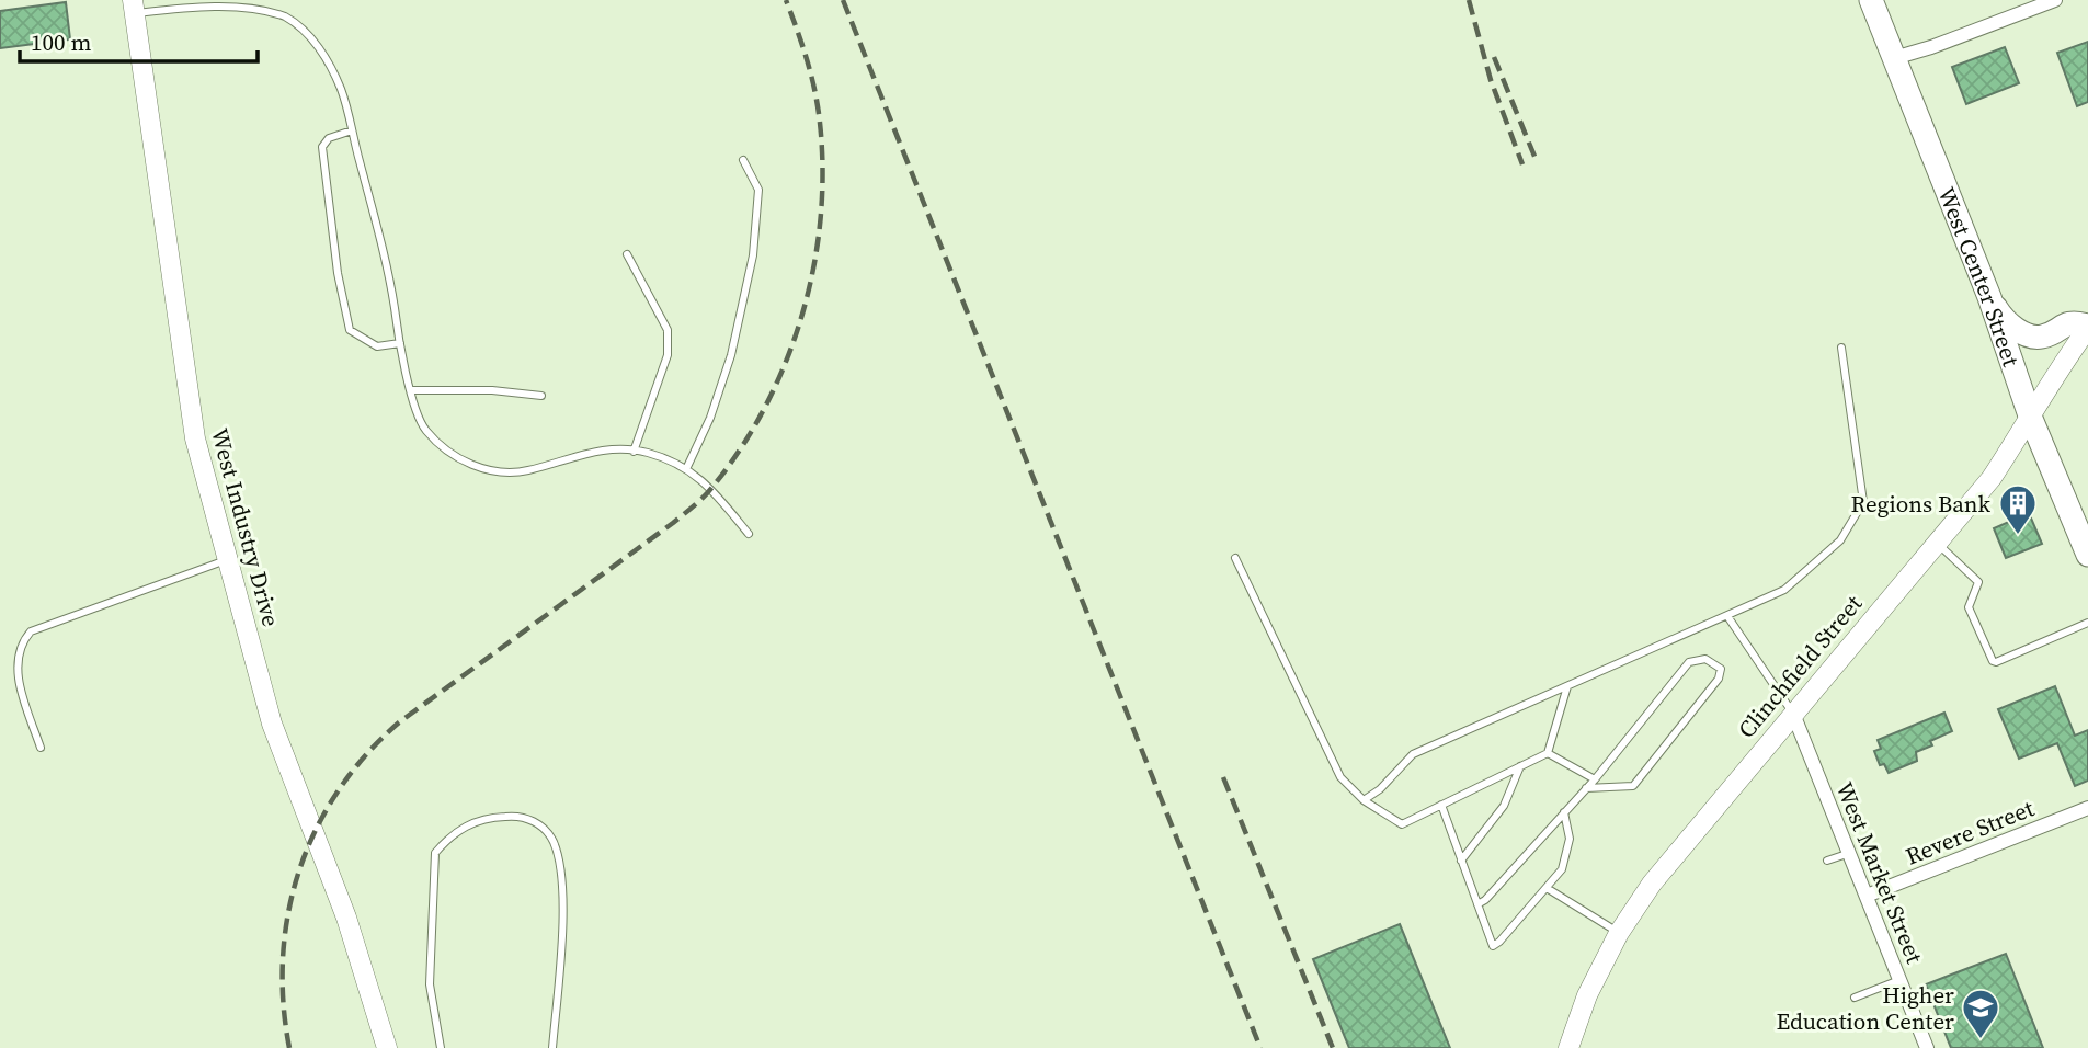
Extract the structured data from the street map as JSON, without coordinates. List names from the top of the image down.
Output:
{
  "streets": {
    "main road": ["West Center Street", "West Industry Drive", "Clinchfield Street"],
    "street": ["Revere Street", "West Market Street"]
  },
  "crossings": [
    ["West Center Street", "Clinchfield Street"],
    ["Clinchfield Street", "West Market Street"],
    ["Revere Street", "West Market Street"]
  ],
  "places": {
    "building": ["Regions Bank"],
    "school or university": ["Higher Education Center"]
  },
  "scale_bar": "100 m"
}
